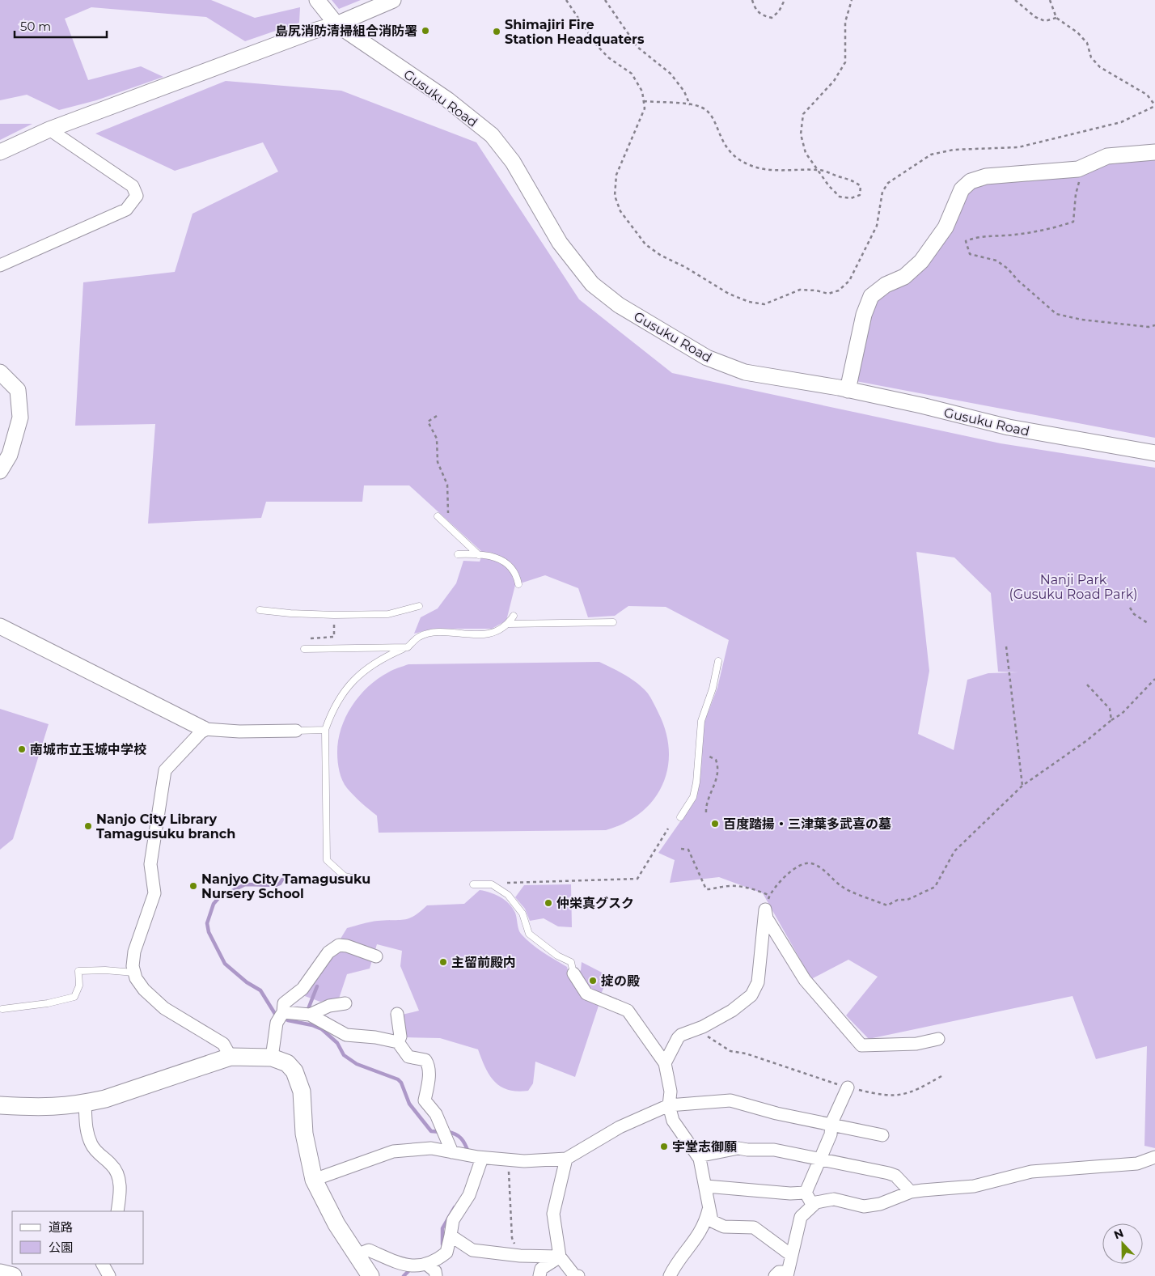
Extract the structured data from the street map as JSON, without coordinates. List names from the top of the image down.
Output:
{
  "streets": {
    "street": ["Gusuku Road"]
  },
  "parks": ["Nanji Park (Gusuku Road Park)"],
  "places": [
    "島尻消防清掃組合消防署",
    "Shimajiri Fire Station Headquaters",
    "南城市立玉城中学校",
    "百度踏揚・三津葉多武喜の墓",
    "Nanjo City Library Tamagusuku branch",
    "Nanjyo City Tamagusuku Nursery School",
    "仲栄真グスク",
    "主留前殿内",
    "掟の殿",
    "宇堂志御願"
  ],
  "legend": ["道路", "公園"],
  "scale_bar": "50 m",
  "north": "top"
}
